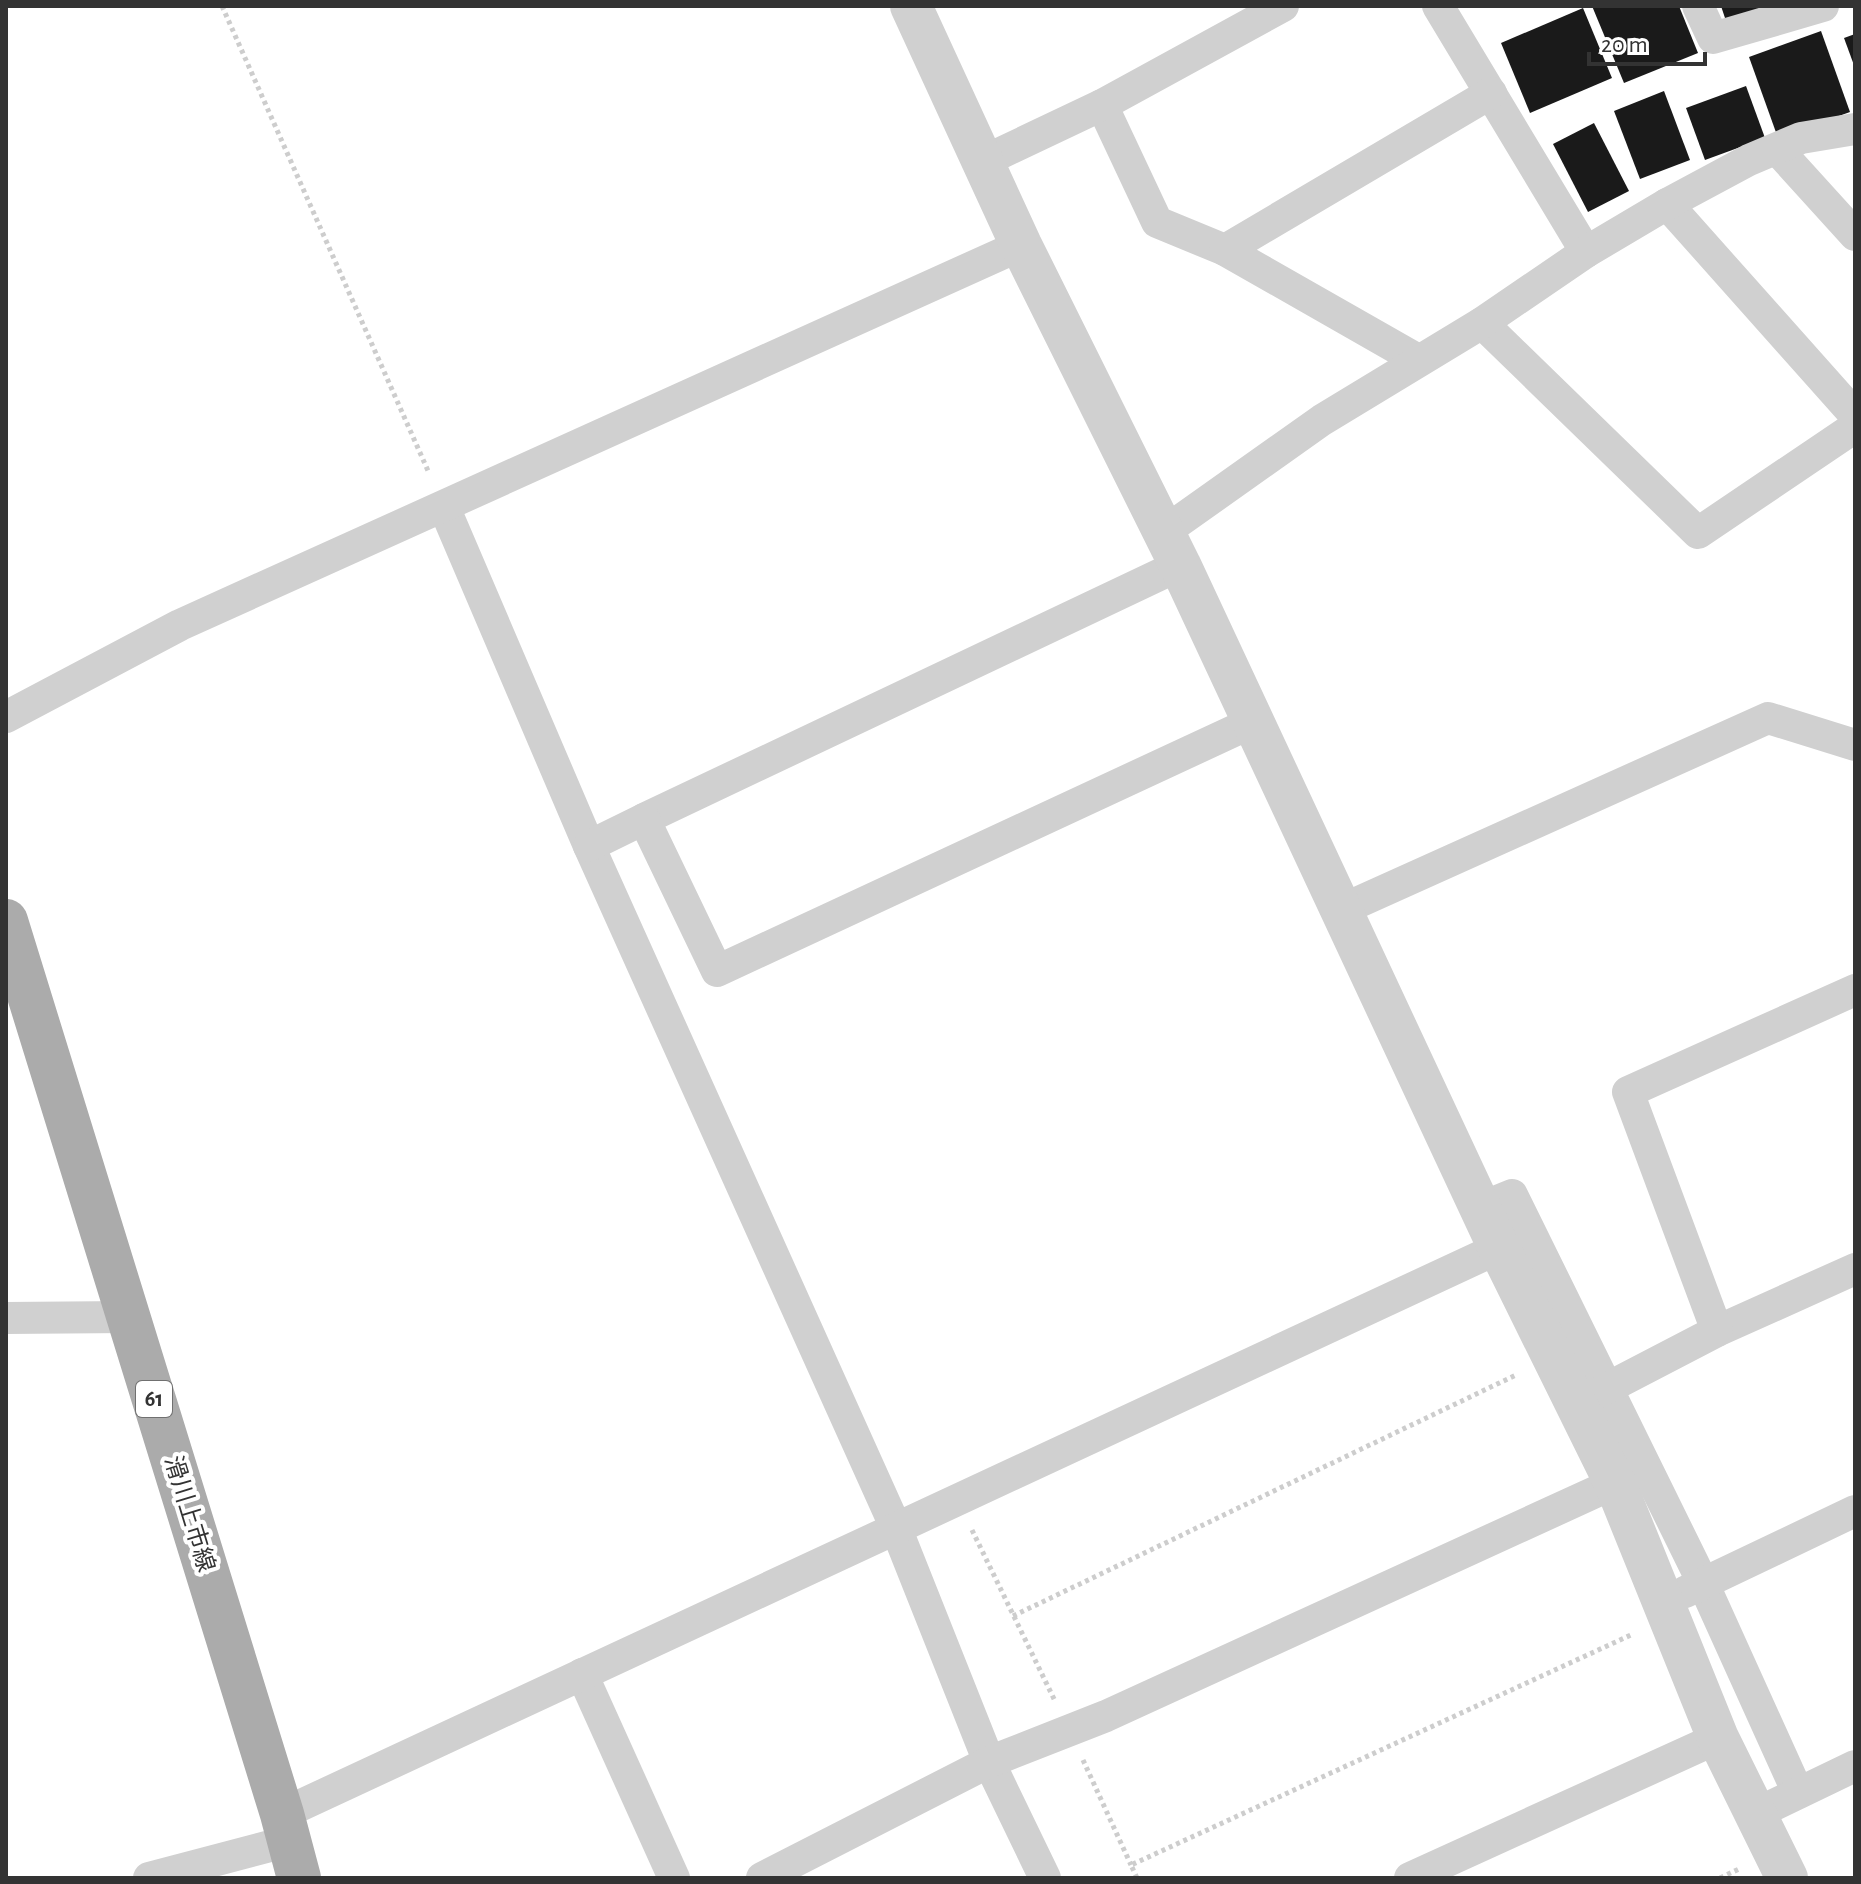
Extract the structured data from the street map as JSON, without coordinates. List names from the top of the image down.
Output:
{
  "streets": {
    "main road": ["61", "滑川上市線"]
  },
  "scale_bar": "20 m"
}
